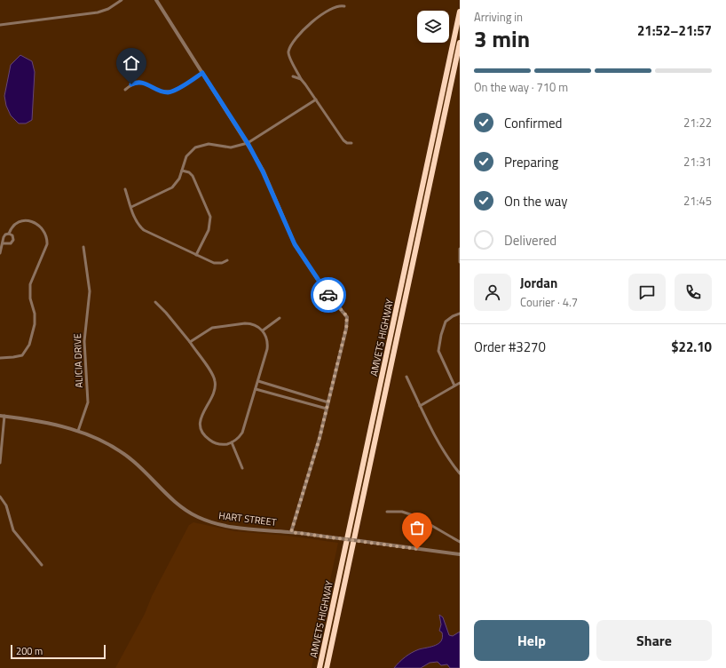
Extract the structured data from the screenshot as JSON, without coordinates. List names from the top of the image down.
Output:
{
  "streets": {
    "highway": ["AMVETS HIGHWAY"],
    "street": ["ALICIA DRIVE", "HART STREET"]
  },
  "crossings": [
    ["ALICIA DRIVE", "HART STREET"]
  ],
  "scale_bar": "200 m",
  "page": {
    "heading": ["3 min", "Arriving in", "21:52–21:57"],
    "panel": [
      "Jordan",
      "Courier · 4.7",
      "Order #3270",
      "$22.10"
    ],
    "bar": "On the way · 710 m",
    "list": [
      ["Confirmed", "21:22"],
      ["Preparing", "21:31"],
      ["On the way", "21:45"],
      "Delivered"
    ],
    "buttons": ["Help", "Share"],
    "scale": "200 m"
  }
}
